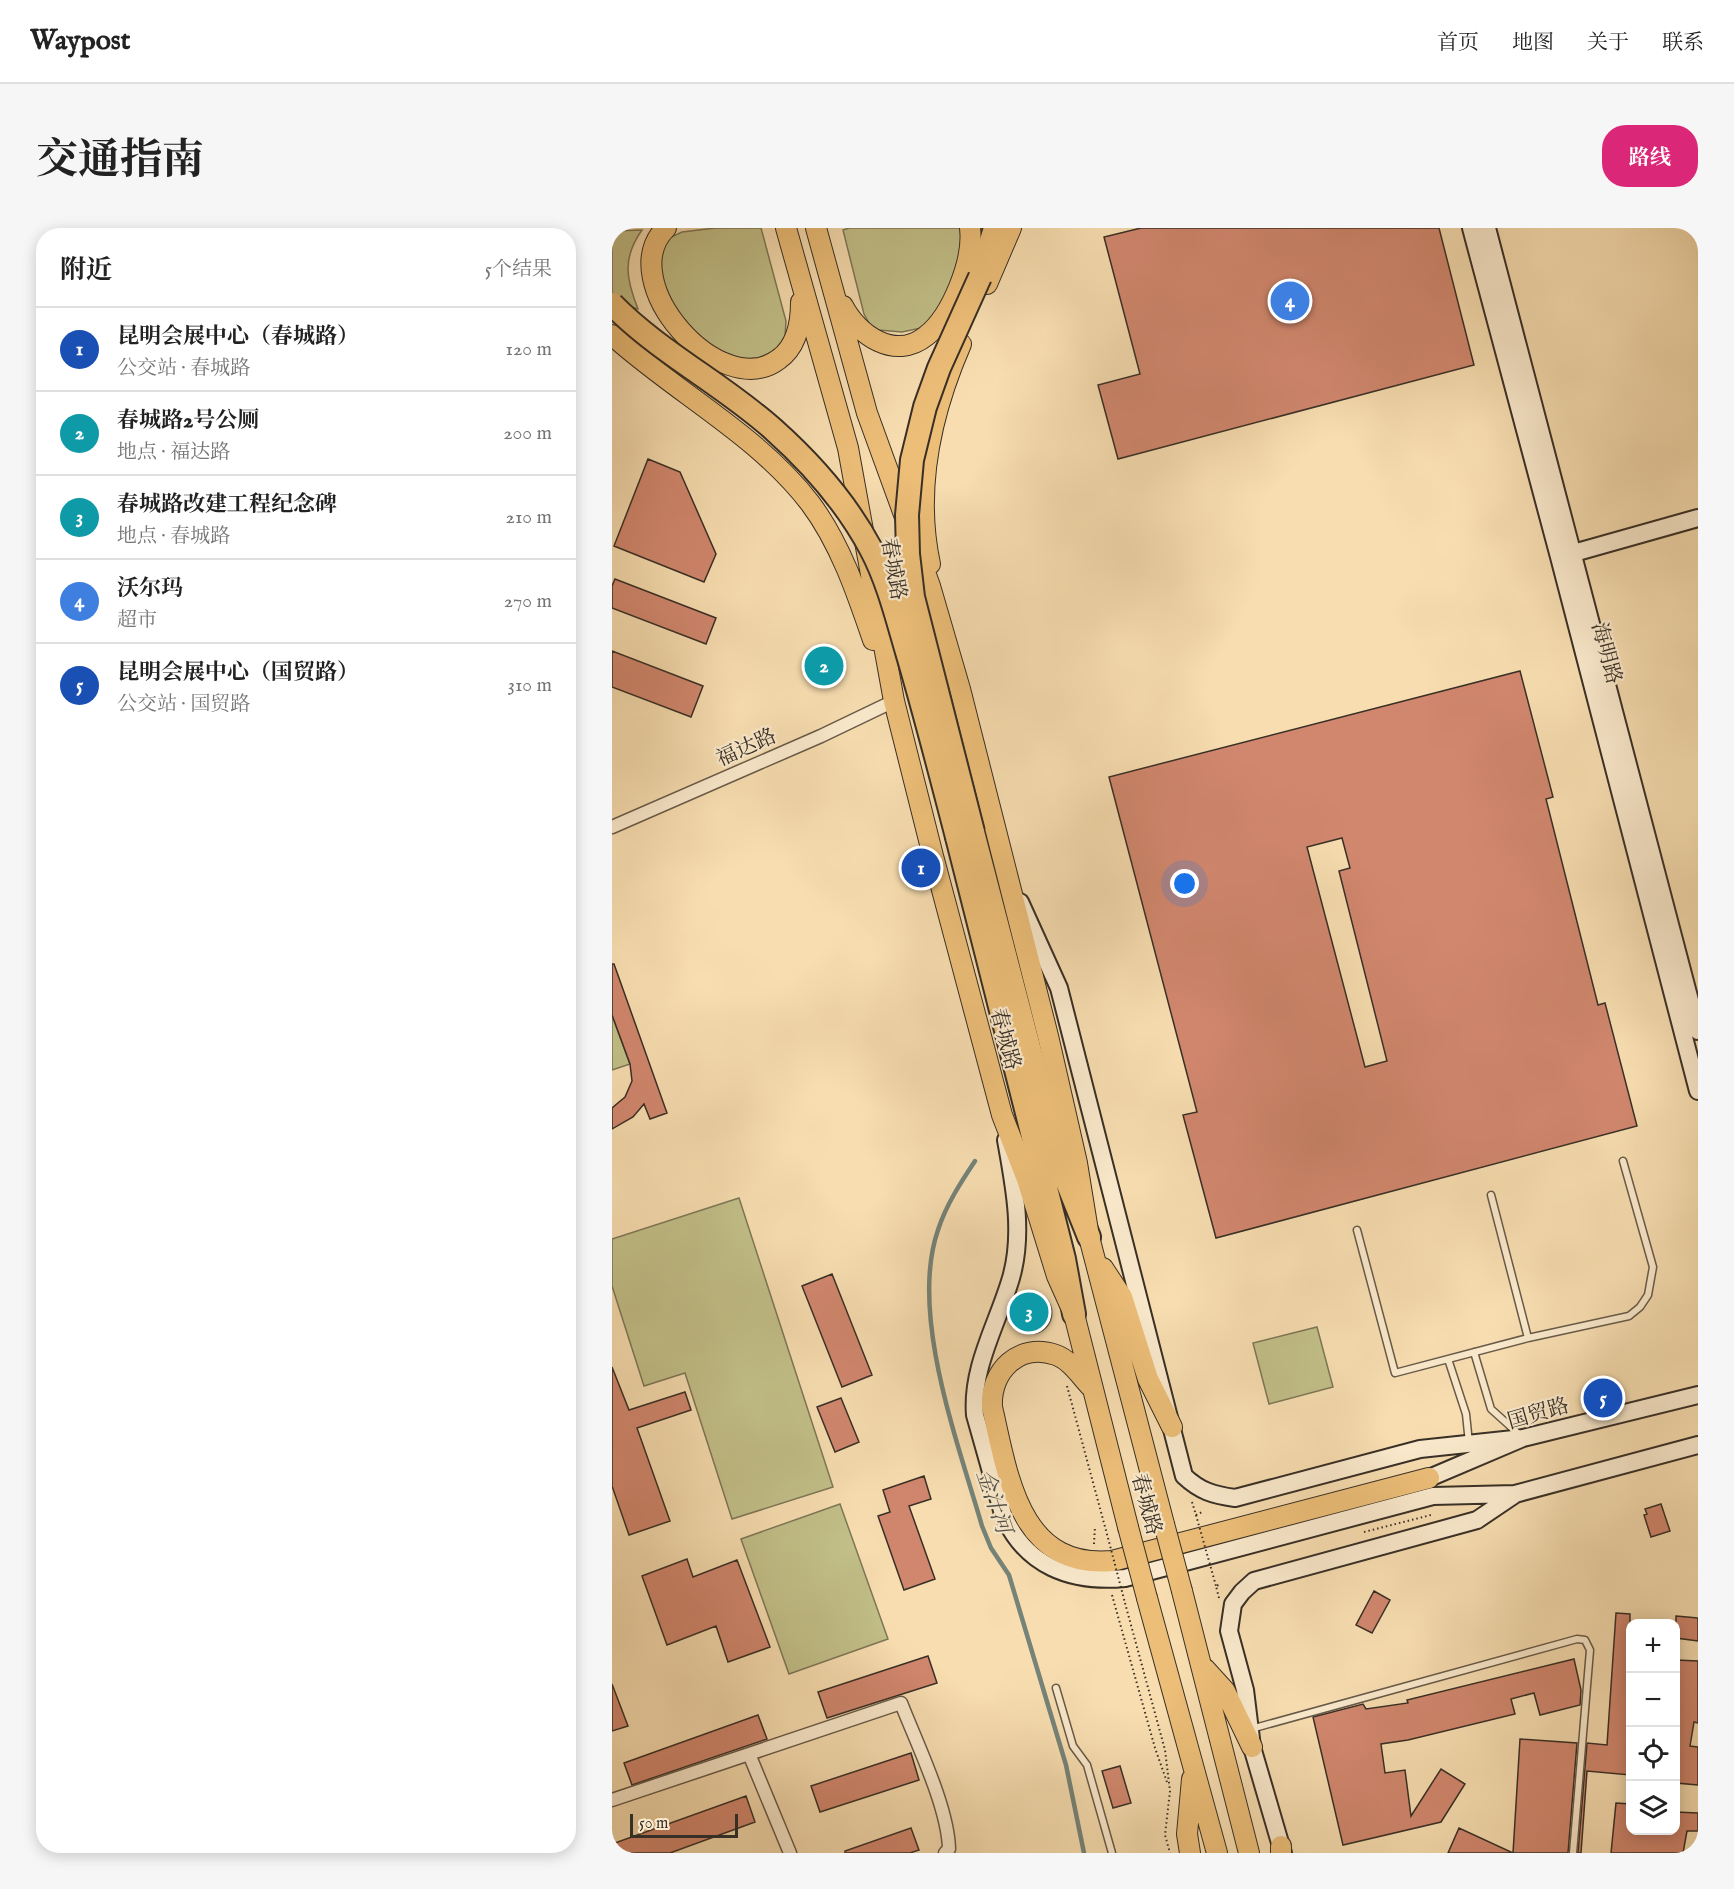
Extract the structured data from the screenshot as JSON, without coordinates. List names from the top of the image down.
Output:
{
  "streets": {
    "main road": ["春城路", "海明路", "国贸路"],
    "street": ["福达路"]
  },
  "crossings": [
    ["春城路", "福达路"]
  ],
  "water": ["金汁河"],
  "scale_bar": "50 m",
  "page": {
    "header": "Waypost",
    "nav": [
      "首页",
      "地图",
      "关于",
      "联系"
    ],
    "title": "交通指南",
    "buttons": "路线",
    "heading": ["附近", "5个结果"],
    "pins": [
      "4",
      "2",
      "1",
      "3",
      "5"
    ],
    "list": [
      {
        "mark": "1",
        "name": "昆明会展中心（春城路）",
        "note": "公交站 · 春城路",
        "value": "120 m"
      },
      {
        "mark": "2",
        "name": "春城路2号公厕",
        "note": "地点 · 福达路",
        "value": "200 m"
      },
      {
        "mark": "3",
        "name": "春城路改建工程纪念碑",
        "note": "地点 · 春城路",
        "value": "210 m"
      },
      {
        "mark": "4",
        "name": "沃尔玛",
        "note": "超市",
        "value": "270 m"
      },
      {
        "mark": "5",
        "name": "昆明会展中心（国贸路）",
        "note": "公交站 · 国贸路",
        "value": "310 m"
      }
    ],
    "map_buttons": ["+", "−"],
    "scale": "50 m"
  }
}
